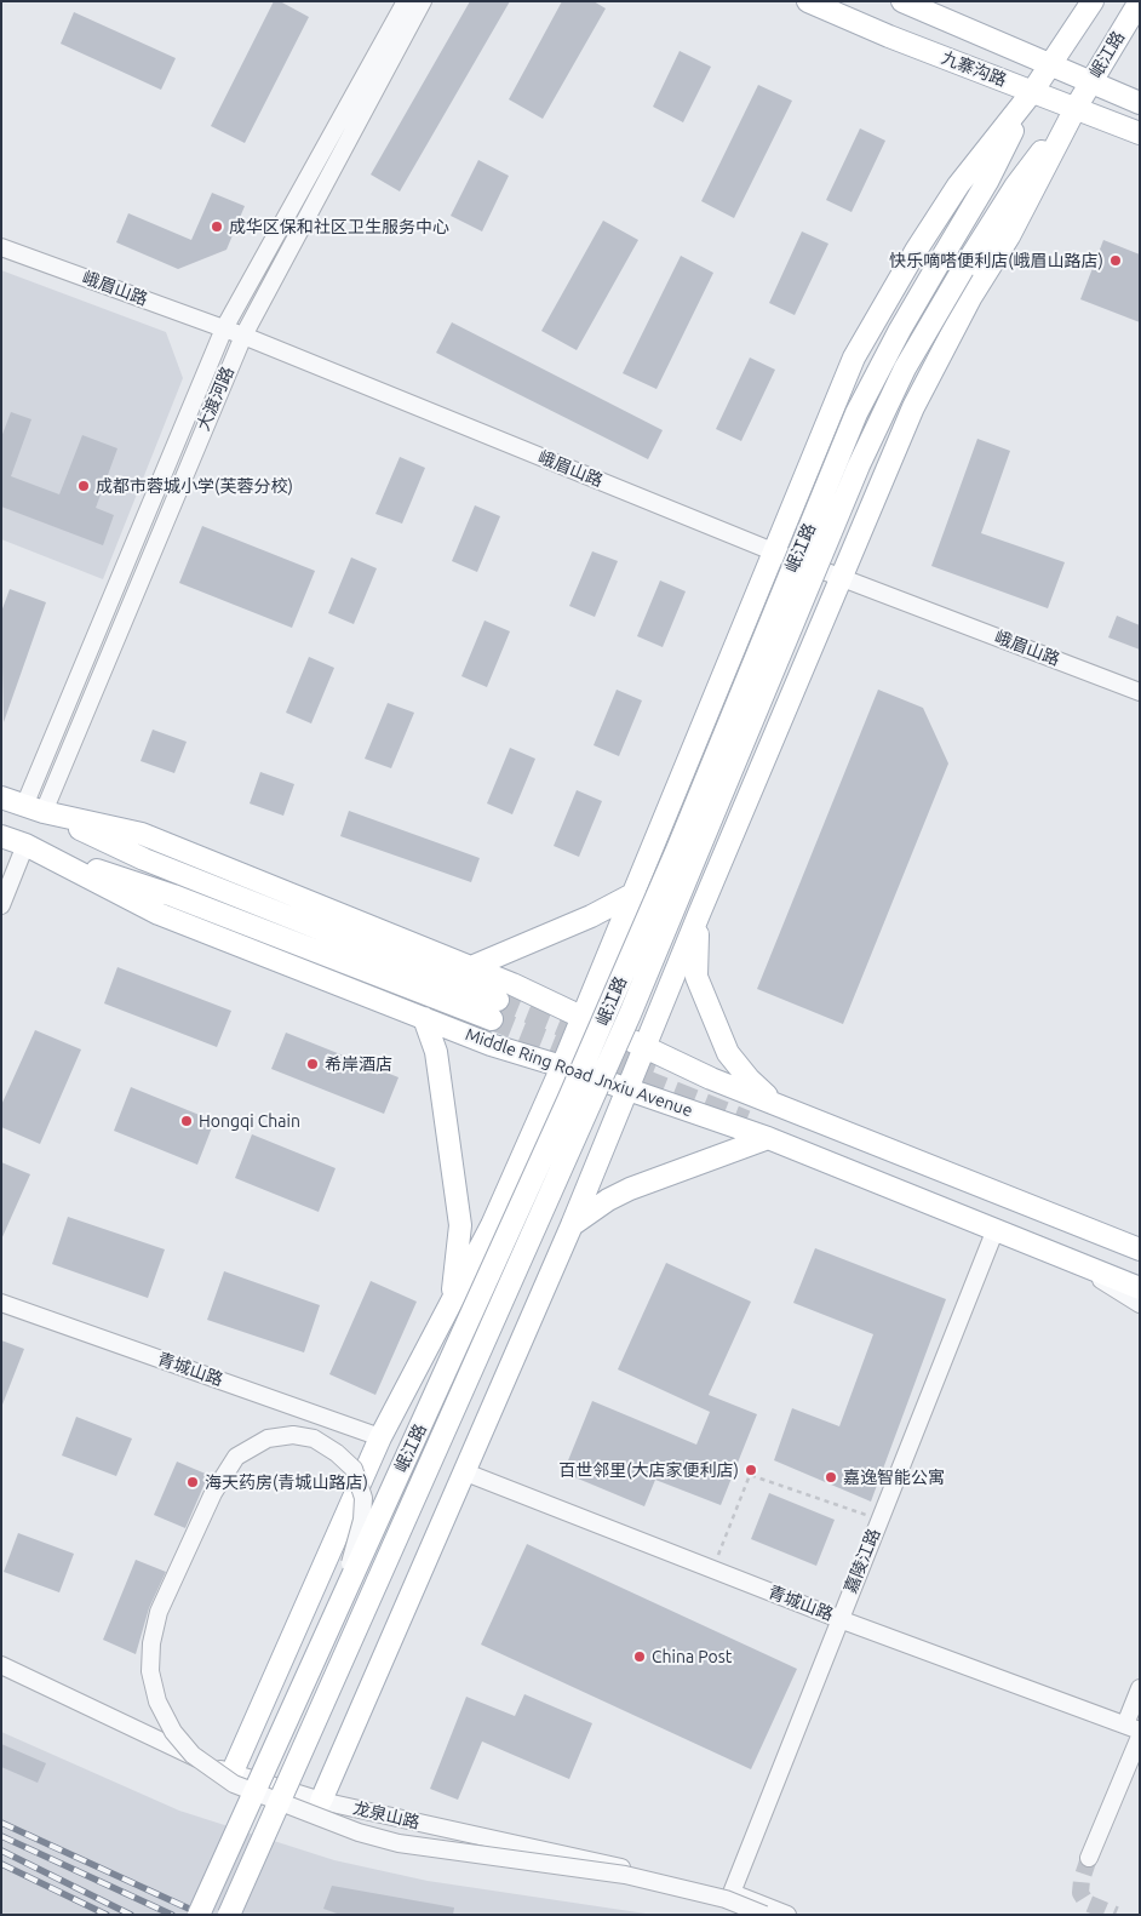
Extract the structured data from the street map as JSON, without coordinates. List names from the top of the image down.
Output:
{
  "streets": {
    "main road": ["岷江路", "九寨沟路", "Middle Ring Road Jnxiu Avenue"],
    "street": [
      "峨眉山路",
      "大渡河路",
      "青城山路",
      "嘉陵江路",
      "龙泉山路"
    ]
  },
  "crossings": [
    ["岷江路", "九寨沟路"],
    ["岷江路", "峨眉山路"],
    ["岷江路", "Middle Ring Road Jnxiu Avenue"],
    ["岷江路", "青城山路"],
    ["岷江路", "龙泉山路"],
    ["峨眉山路", "大渡河路"],
    ["Middle Ring Road Jnxiu Avenue", "嘉陵江路"],
    ["青城山路", "嘉陵江路"],
    ["嘉陵江路", "龙泉山路"]
  ],
  "places": [
    "成华区保和社区卫生服务中心",
    "快乐嘀嗒便利店(峨眉山路店)",
    "成都市蓉城小学(芙蓉分校)",
    "希岸酒店",
    "Hongqi Chain",
    "百世邻里(大店家便利店)",
    "嘉逸智能公寓",
    "海天药房(青城山路店)",
    "China Post"
  ]
}
